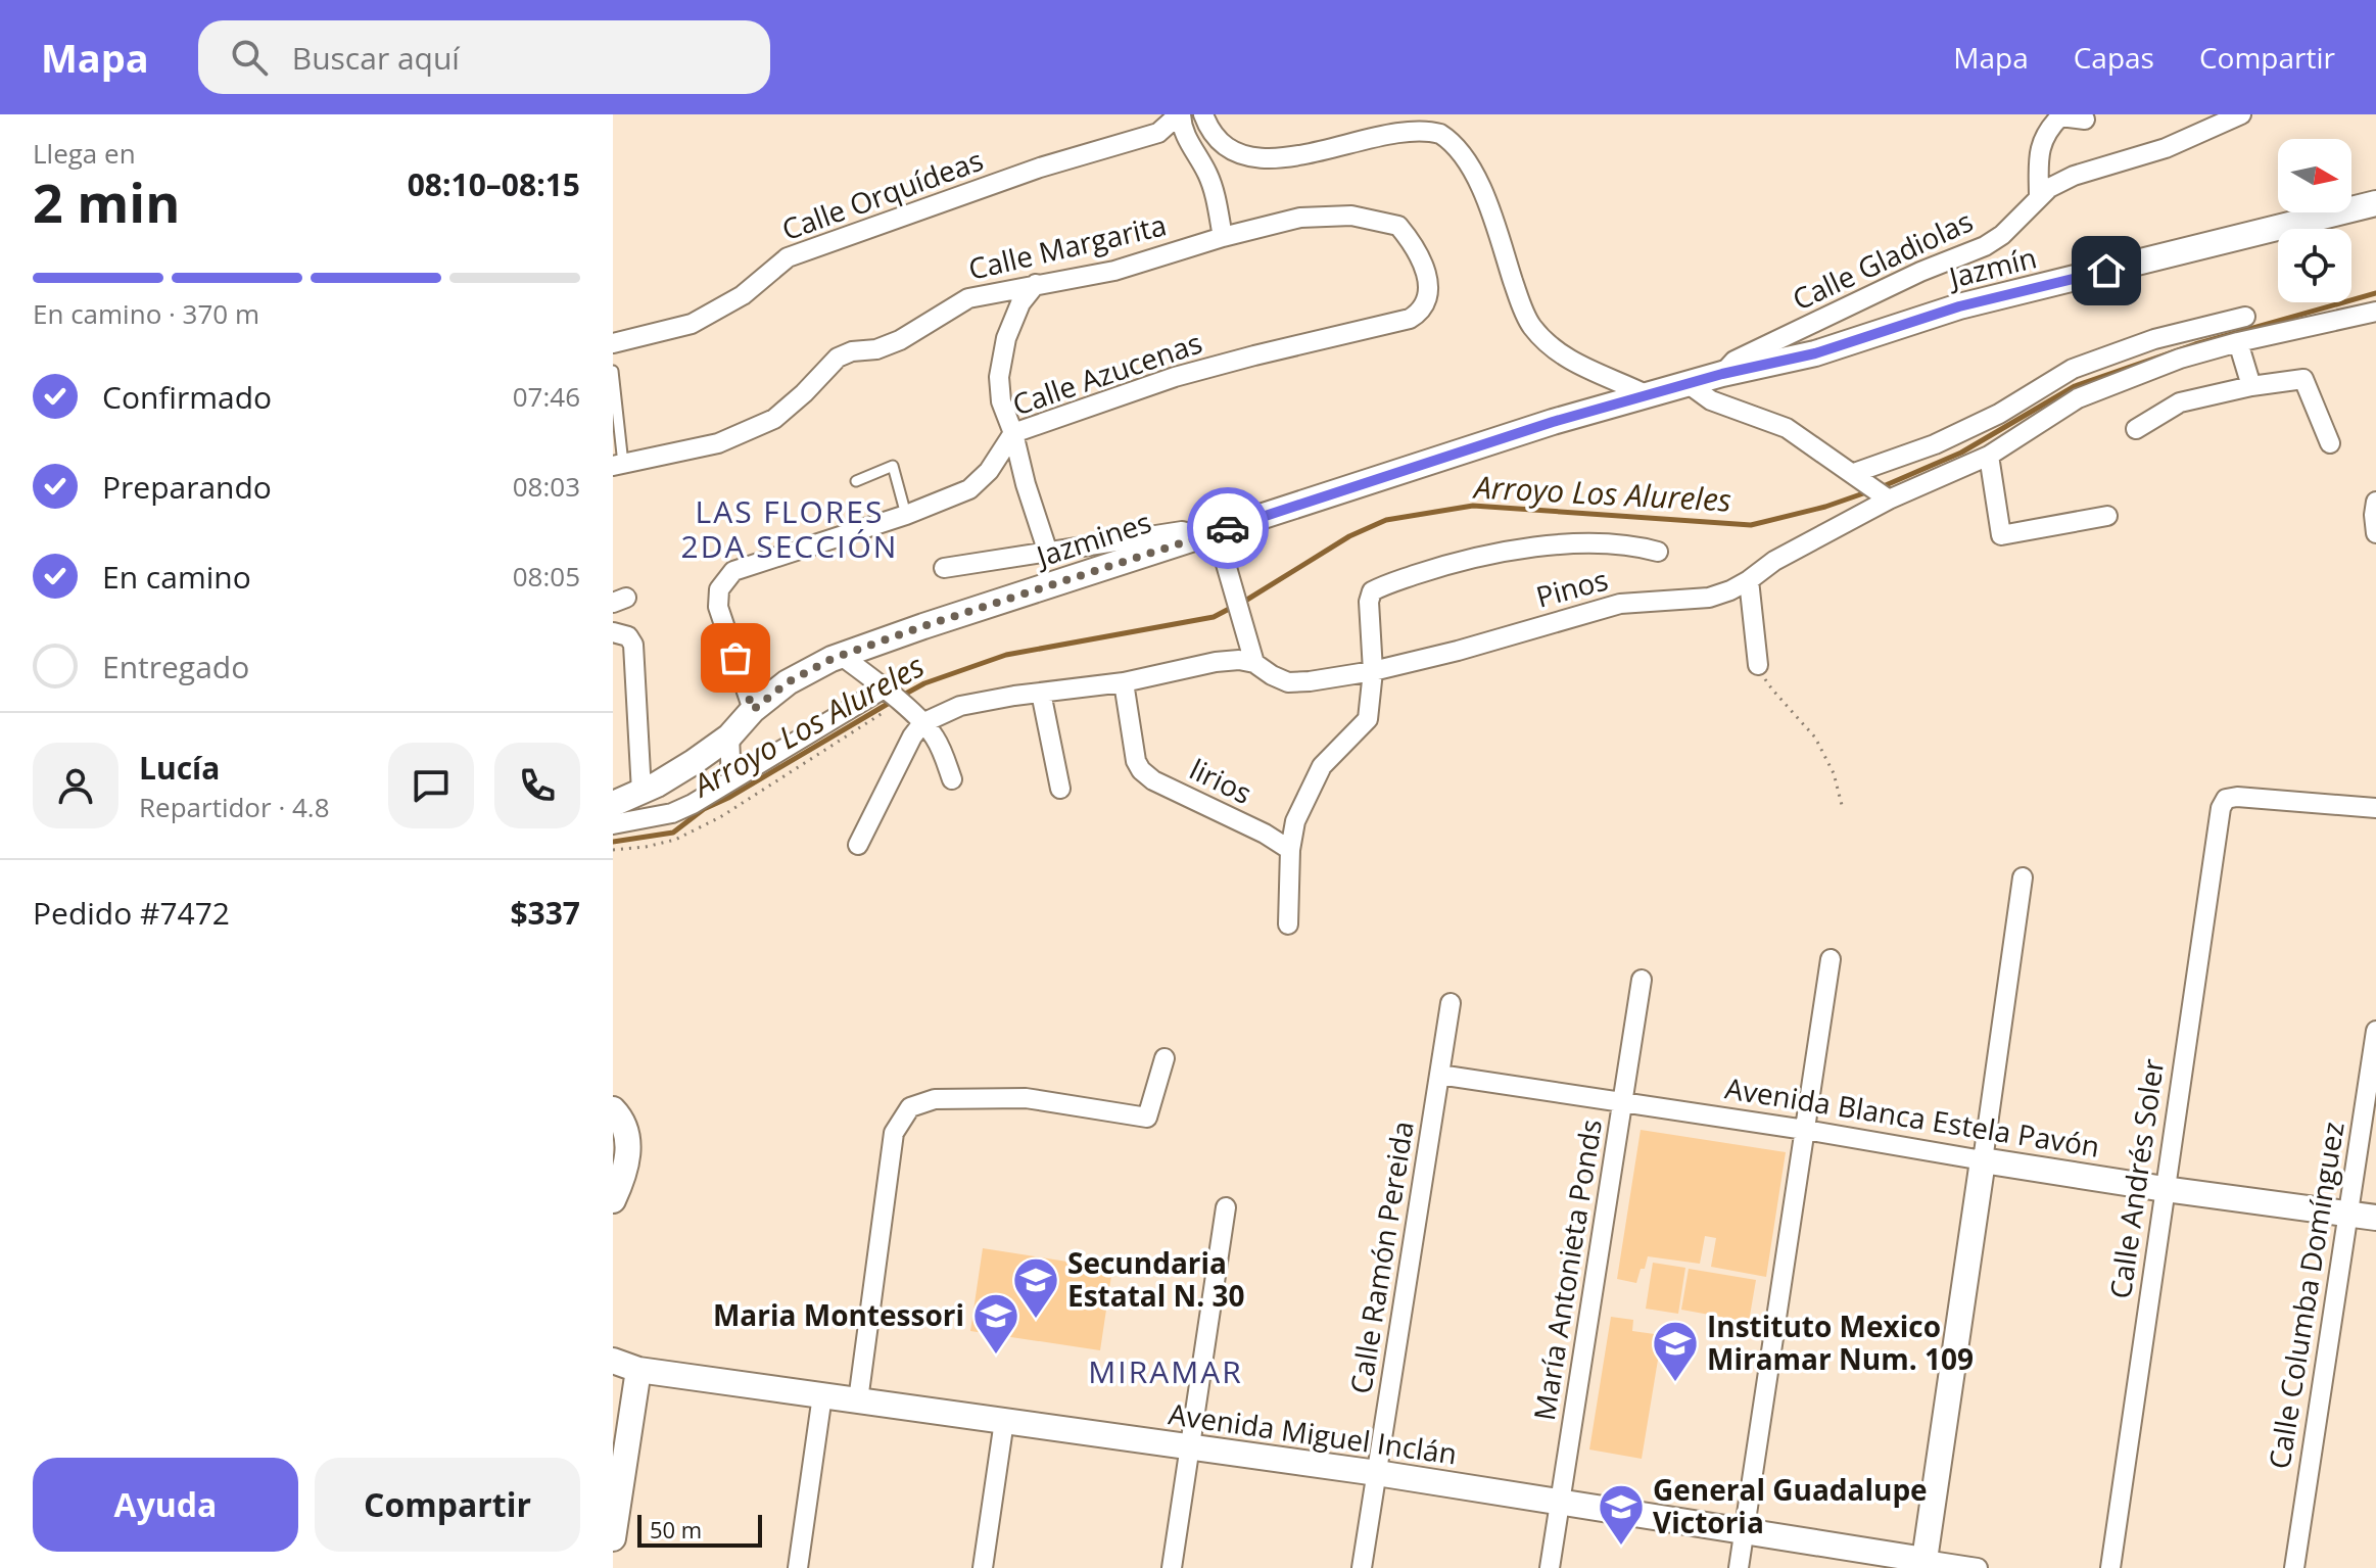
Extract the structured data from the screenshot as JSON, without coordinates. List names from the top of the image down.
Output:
{
  "streets": {
    "main road": [
      "Jazmín",
      "Jazmines",
      "Avenida Blanca Estela Pavón",
      "Avenida Miguel Inclán"
    ],
    "street": [
      "Calle Orquídeas",
      "Calle Margarita",
      "Calle Gladiolas",
      "Calle Azucenas",
      "Pinos",
      "lirios",
      "Calle Andrés Soler",
      "Calle Ramón Pereida",
      "María Antonieta Ponds",
      "Calle Columba Domínguez"
    ]
  },
  "crossings": [
    ["Calle Margarita", "Calle Azucenas"],
    ["Calle Gladiolas", "Jazmín"],
    ["Calle Gladiolas", "Jazmines"],
    ["Jazmín", "Jazmines"],
    ["Calle Azucenas", "Jazmines"],
    ["Avenida Blanca Estela Pavón", "Calle Andrés Soler"],
    ["Avenida Blanca Estela Pavón", "Calle Ramón Pereida"],
    ["Avenida Blanca Estela Pavón", "María Antonieta Ponds"],
    ["Avenida Blanca Estela Pavón", "Calle Columba Domínguez"],
    ["Calle Ramón Pereida", "Avenida Miguel Inclán"],
    ["María Antonieta Ponds", "Avenida Miguel Inclán"]
  ],
  "districts": ["LAS FLORES 2DA SECCIÓN", "MIRAMAR"],
  "water": ["Arroyo Los Alureles"],
  "places": {
    "school or university": [
      "Secundaria Estatal N. 30",
      "Maria Montessori",
      "Instituto Mexico Miramar Num. 109",
      "General Guadalupe Victoria"
    ]
  },
  "scale_bar": "50 m",
  "north": "right",
  "page": {
    "header": "Mapa",
    "search": "Buscar aquí",
    "nav": ["Mapa", "Capas", "Compartir"],
    "heading": ["2 min", "Llega en", "08:10–08:15"],
    "panel": [
      "Lucía",
      "Repartidor · 4.8",
      "Pedido #7472",
      "$337"
    ],
    "bar": "En camino · 370 m",
    "list": [
      ["Confirmado", "07:46"],
      ["Preparando", "08:03"],
      ["En camino", "08:05"],
      "Entregado"
    ],
    "buttons": ["Ayuda", "Compartir"],
    "scale": "50 m"
  }
}
